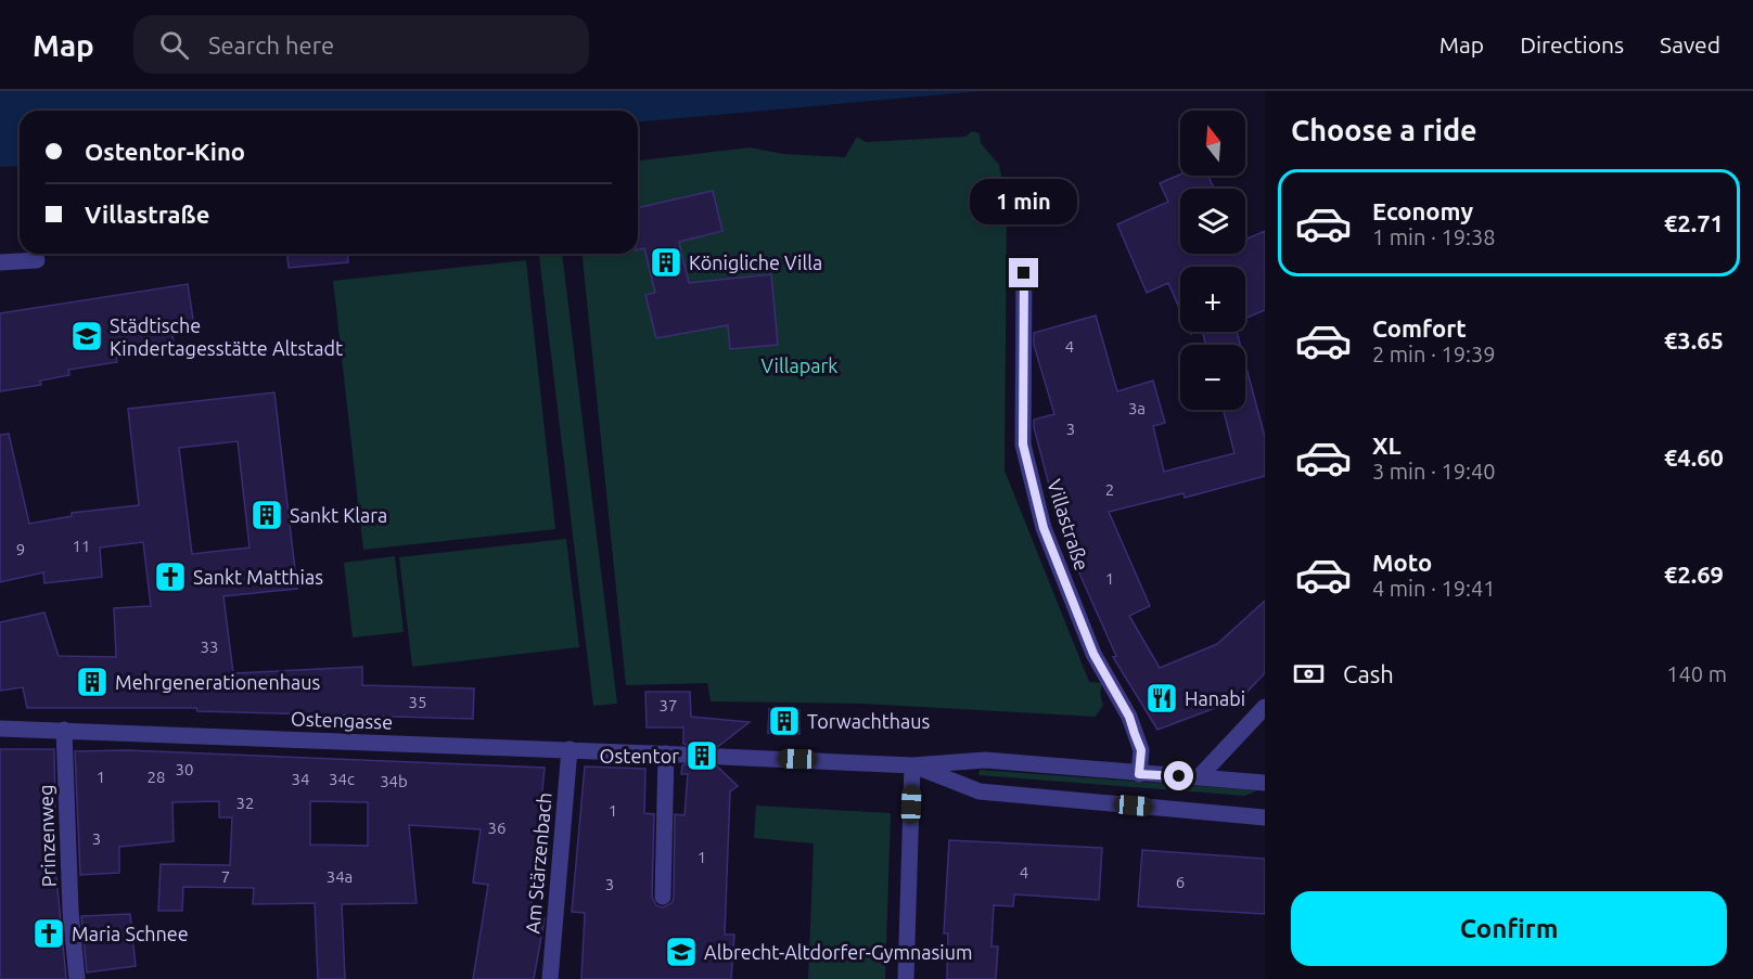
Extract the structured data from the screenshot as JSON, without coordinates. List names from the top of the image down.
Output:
{
  "streets": {
    "street": [
      "Villastraße",
      "Ostengasse",
      "Prinzenweg",
      "Am Stärzenbach"
    ]
  },
  "crossings": [
    ["Ostengasse", "Prinzenweg"],
    ["Ostengasse", "Am Stärzenbach"]
  ],
  "parks": ["Villapark"],
  "places": {
    "building": [
      "Königliche Villa",
      "Sankt Klara",
      "Mehrgenerationenhaus",
      "Torwachthaus",
      "Ostentor"
    ],
    "school or university": ["Städtische Kindertagesstätte Altstadt", "Albrecht-Altdorfer-Gymnasium"],
    "church": ["Sankt Matthias", "Maria Schnee"],
    "restaurant": ["Hanabi"]
  },
  "house_numbers": [
    "4",
    "3a",
    "3",
    "2",
    "11",
    "9",
    "1",
    "33",
    "35",
    "37",
    "30",
    "1",
    "28",
    "34",
    "34c",
    "34b",
    "32",
    "1",
    "36",
    "3",
    "1",
    "4",
    "7",
    "34a",
    "6",
    "3"
  ],
  "north": "top",
  "page": {
    "header": "Map",
    "search": "Search here",
    "nav": ["Map", "Directions", "Saved"],
    "heading": "Choose a ride",
    "map_buttons": ["+", "−"],
    "banner": ["Ostentor-Kino", "Villastraße"],
    "list": [
      {
        "name": "Economy",
        "note": "1 min · 19:38",
        "value": "€2.71"
      },
      {
        "name": "Comfort",
        "note": "2 min · 19:39",
        "value": "€3.65"
      },
      {
        "name": "XL",
        "note": "3 min · 19:40",
        "value": "€4.60"
      },
      {
        "name": "Moto",
        "note": "4 min · 19:41",
        "value": "€2.69"
      }
    ],
    "bubble": "1 min",
    "pay": ["Cash", "140 m"],
    "buttons": "Confirm"
  }
}
